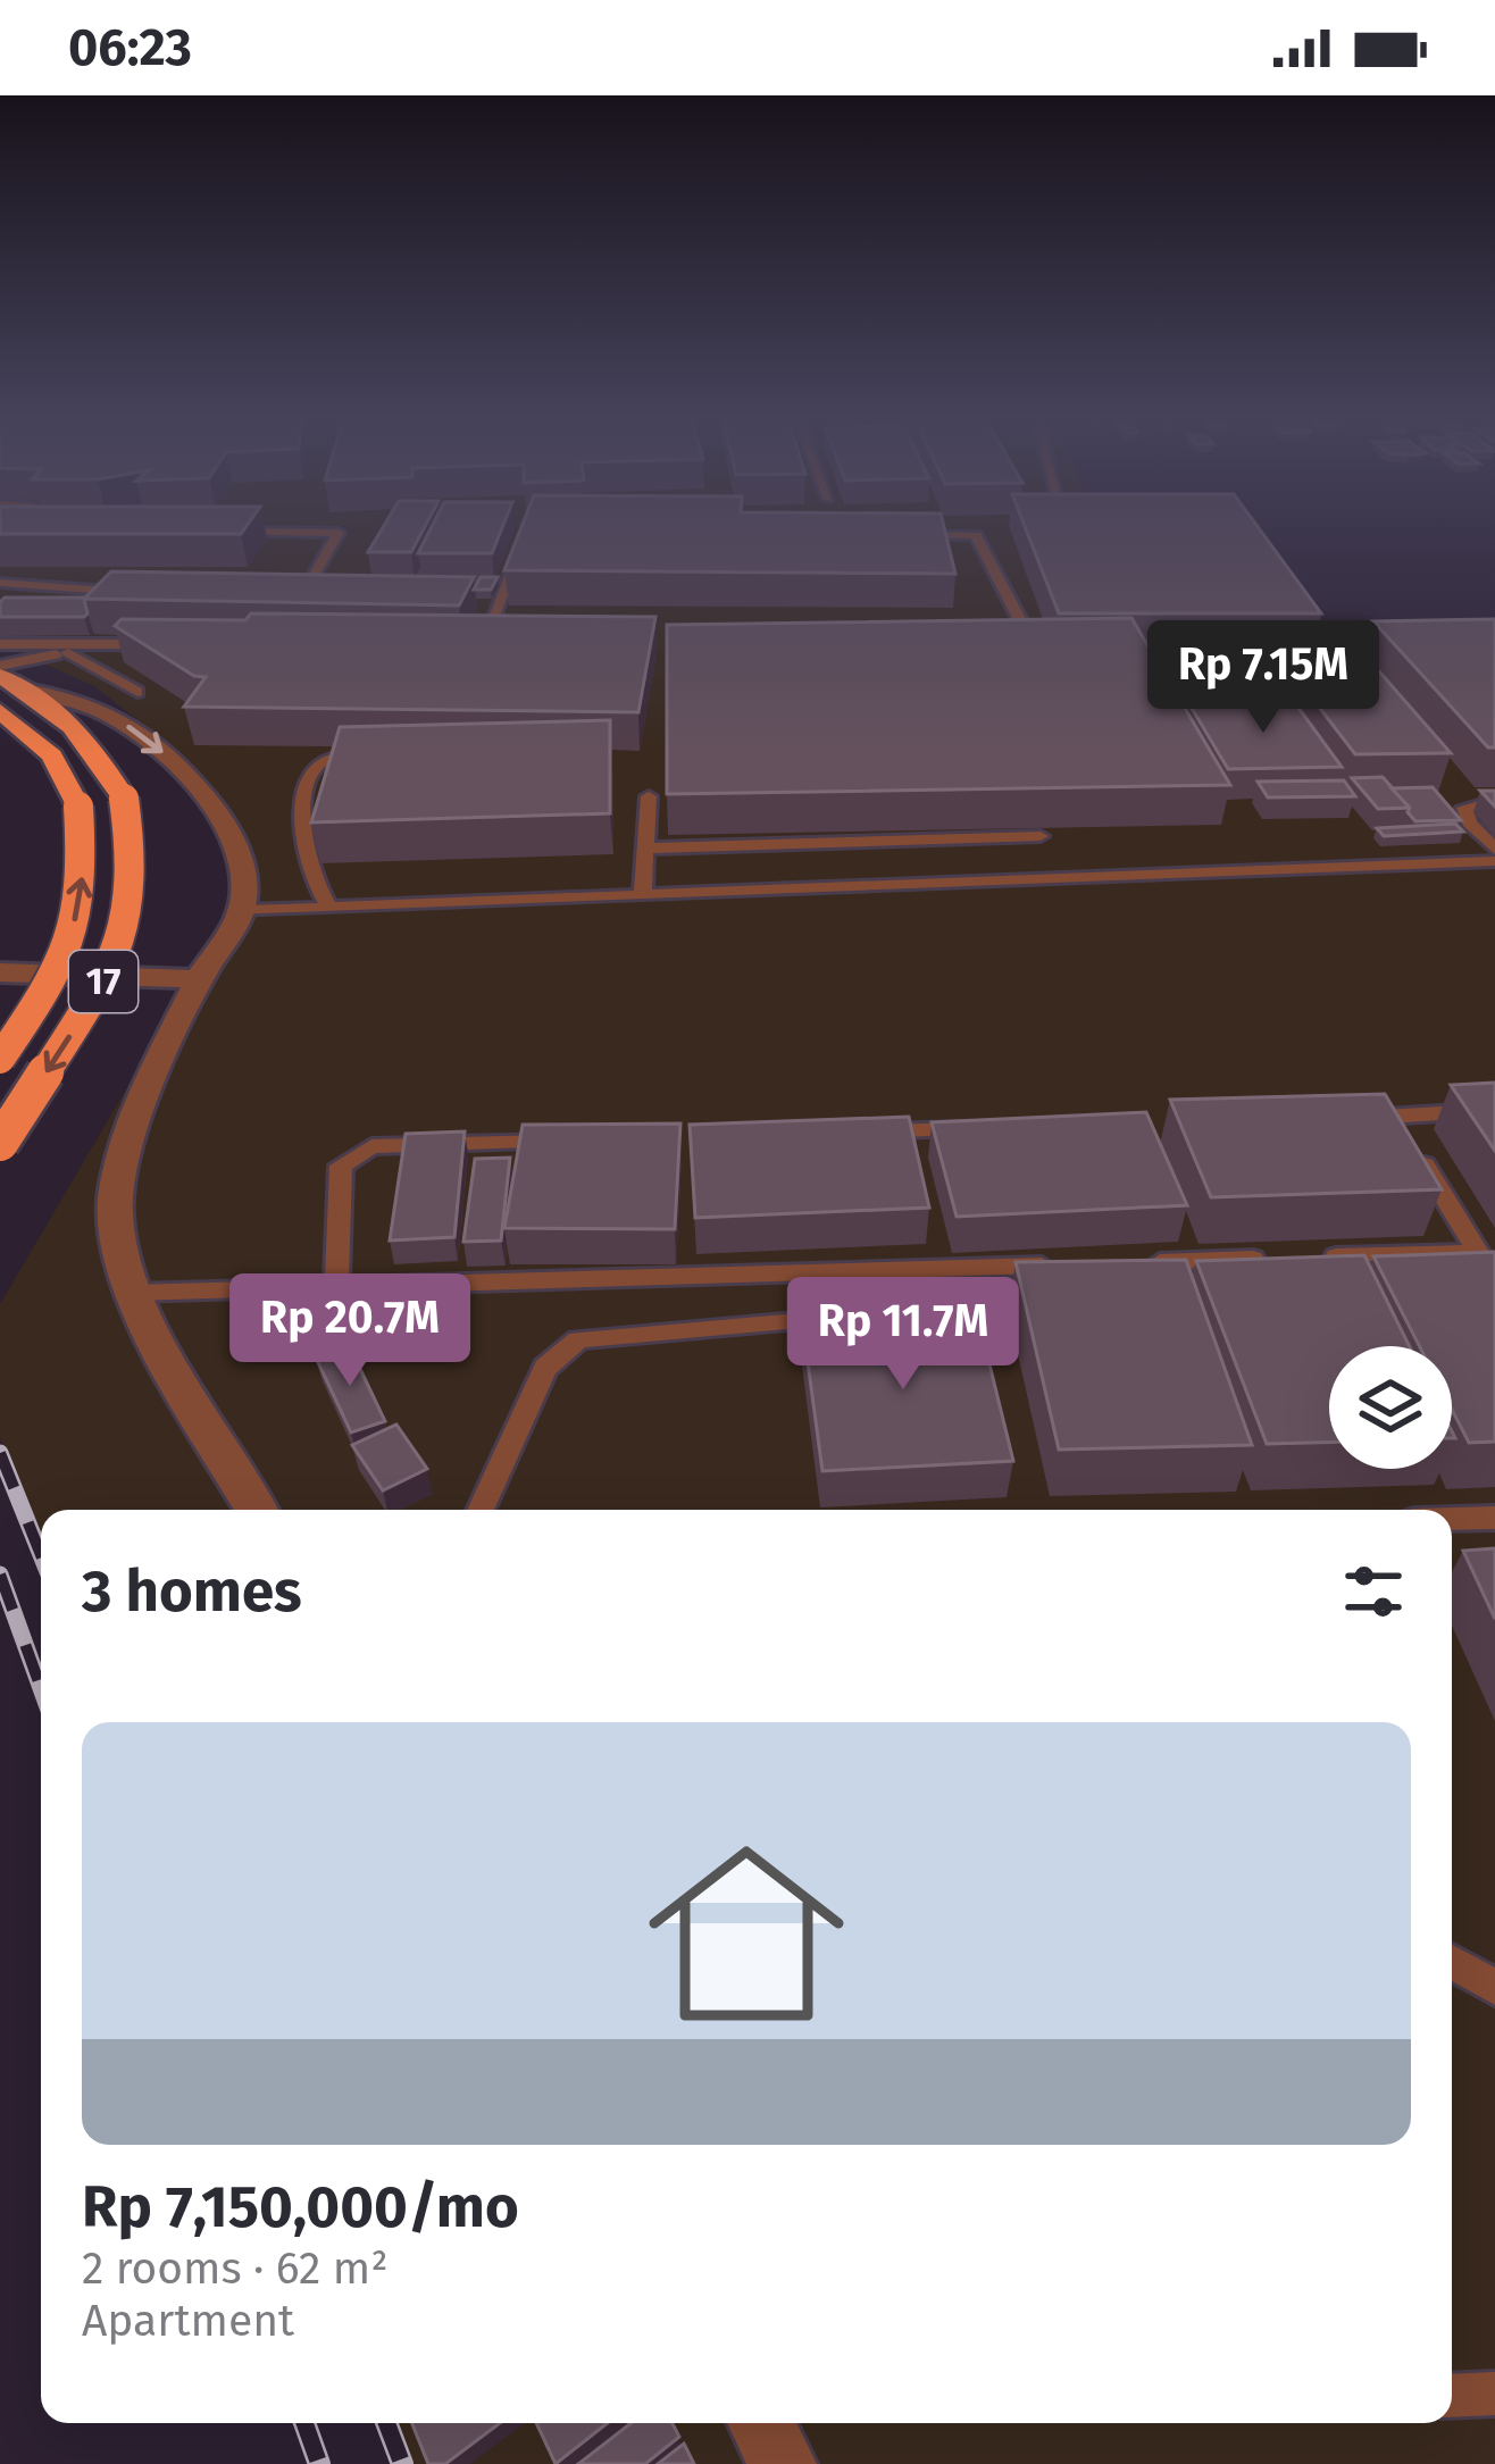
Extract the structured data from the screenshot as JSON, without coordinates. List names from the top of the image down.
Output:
{
  "streets": {
    "highway": ["17"]
  },
  "page": {
    "status": "06:23",
    "price": ["Rp 7.15M", "Rp 20.7M", "Rp 11.7M"],
    "heading": "3 homes",
    "list": [
      {
        "name": "Rp 7,150,000/mo",
        "note": "2 rooms · 62 m² · Apartment"
      }
    ]
  }
}
